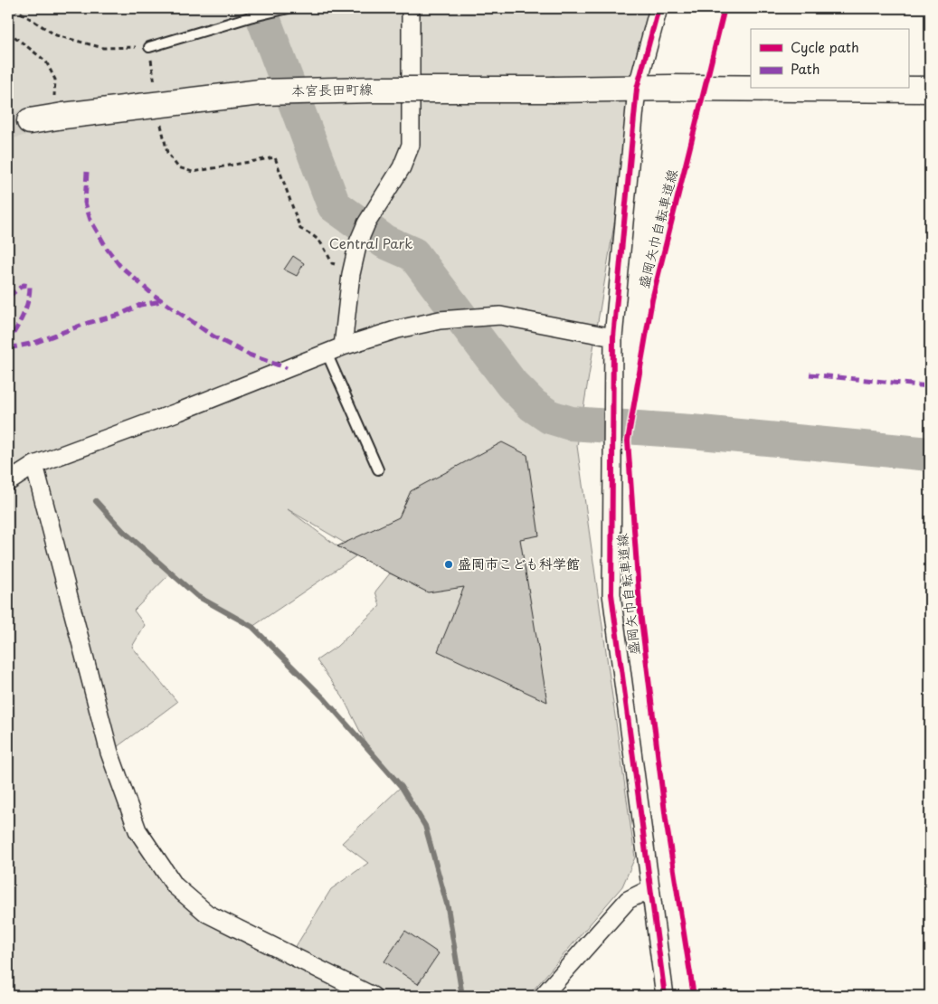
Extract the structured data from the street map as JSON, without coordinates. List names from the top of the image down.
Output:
{
  "streets": {
    "main road": ["本宮長田町線"],
    "cycle path": ["盛岡矢巾自転車道線"]
  },
  "parks": ["Central Park"],
  "places": ["盛岡市こども科学館"],
  "legend": ["Cycle path", "Path"]
}
